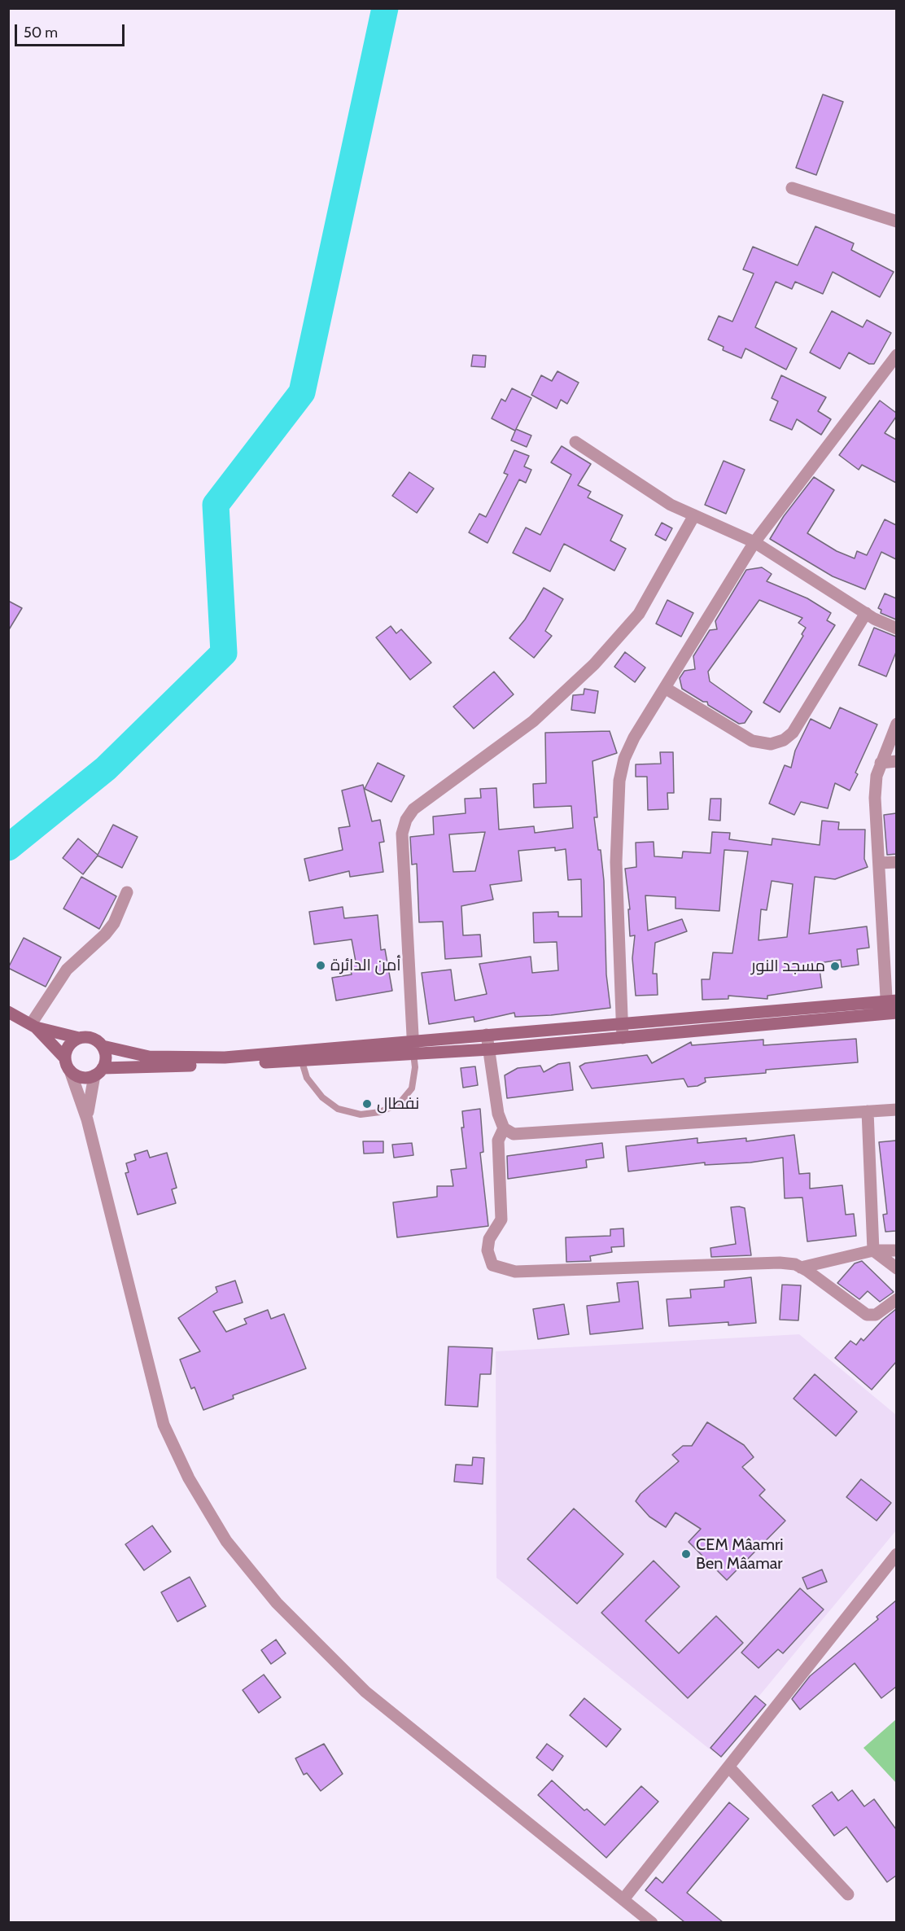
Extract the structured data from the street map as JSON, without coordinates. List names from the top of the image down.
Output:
{
  "places": [
    "أمن الدائرة",
    "مسجد النور",
    "نفطال",
    "CEM Mâamri Ben Mâamar"
  ],
  "scale_bar": "50 m"
}
